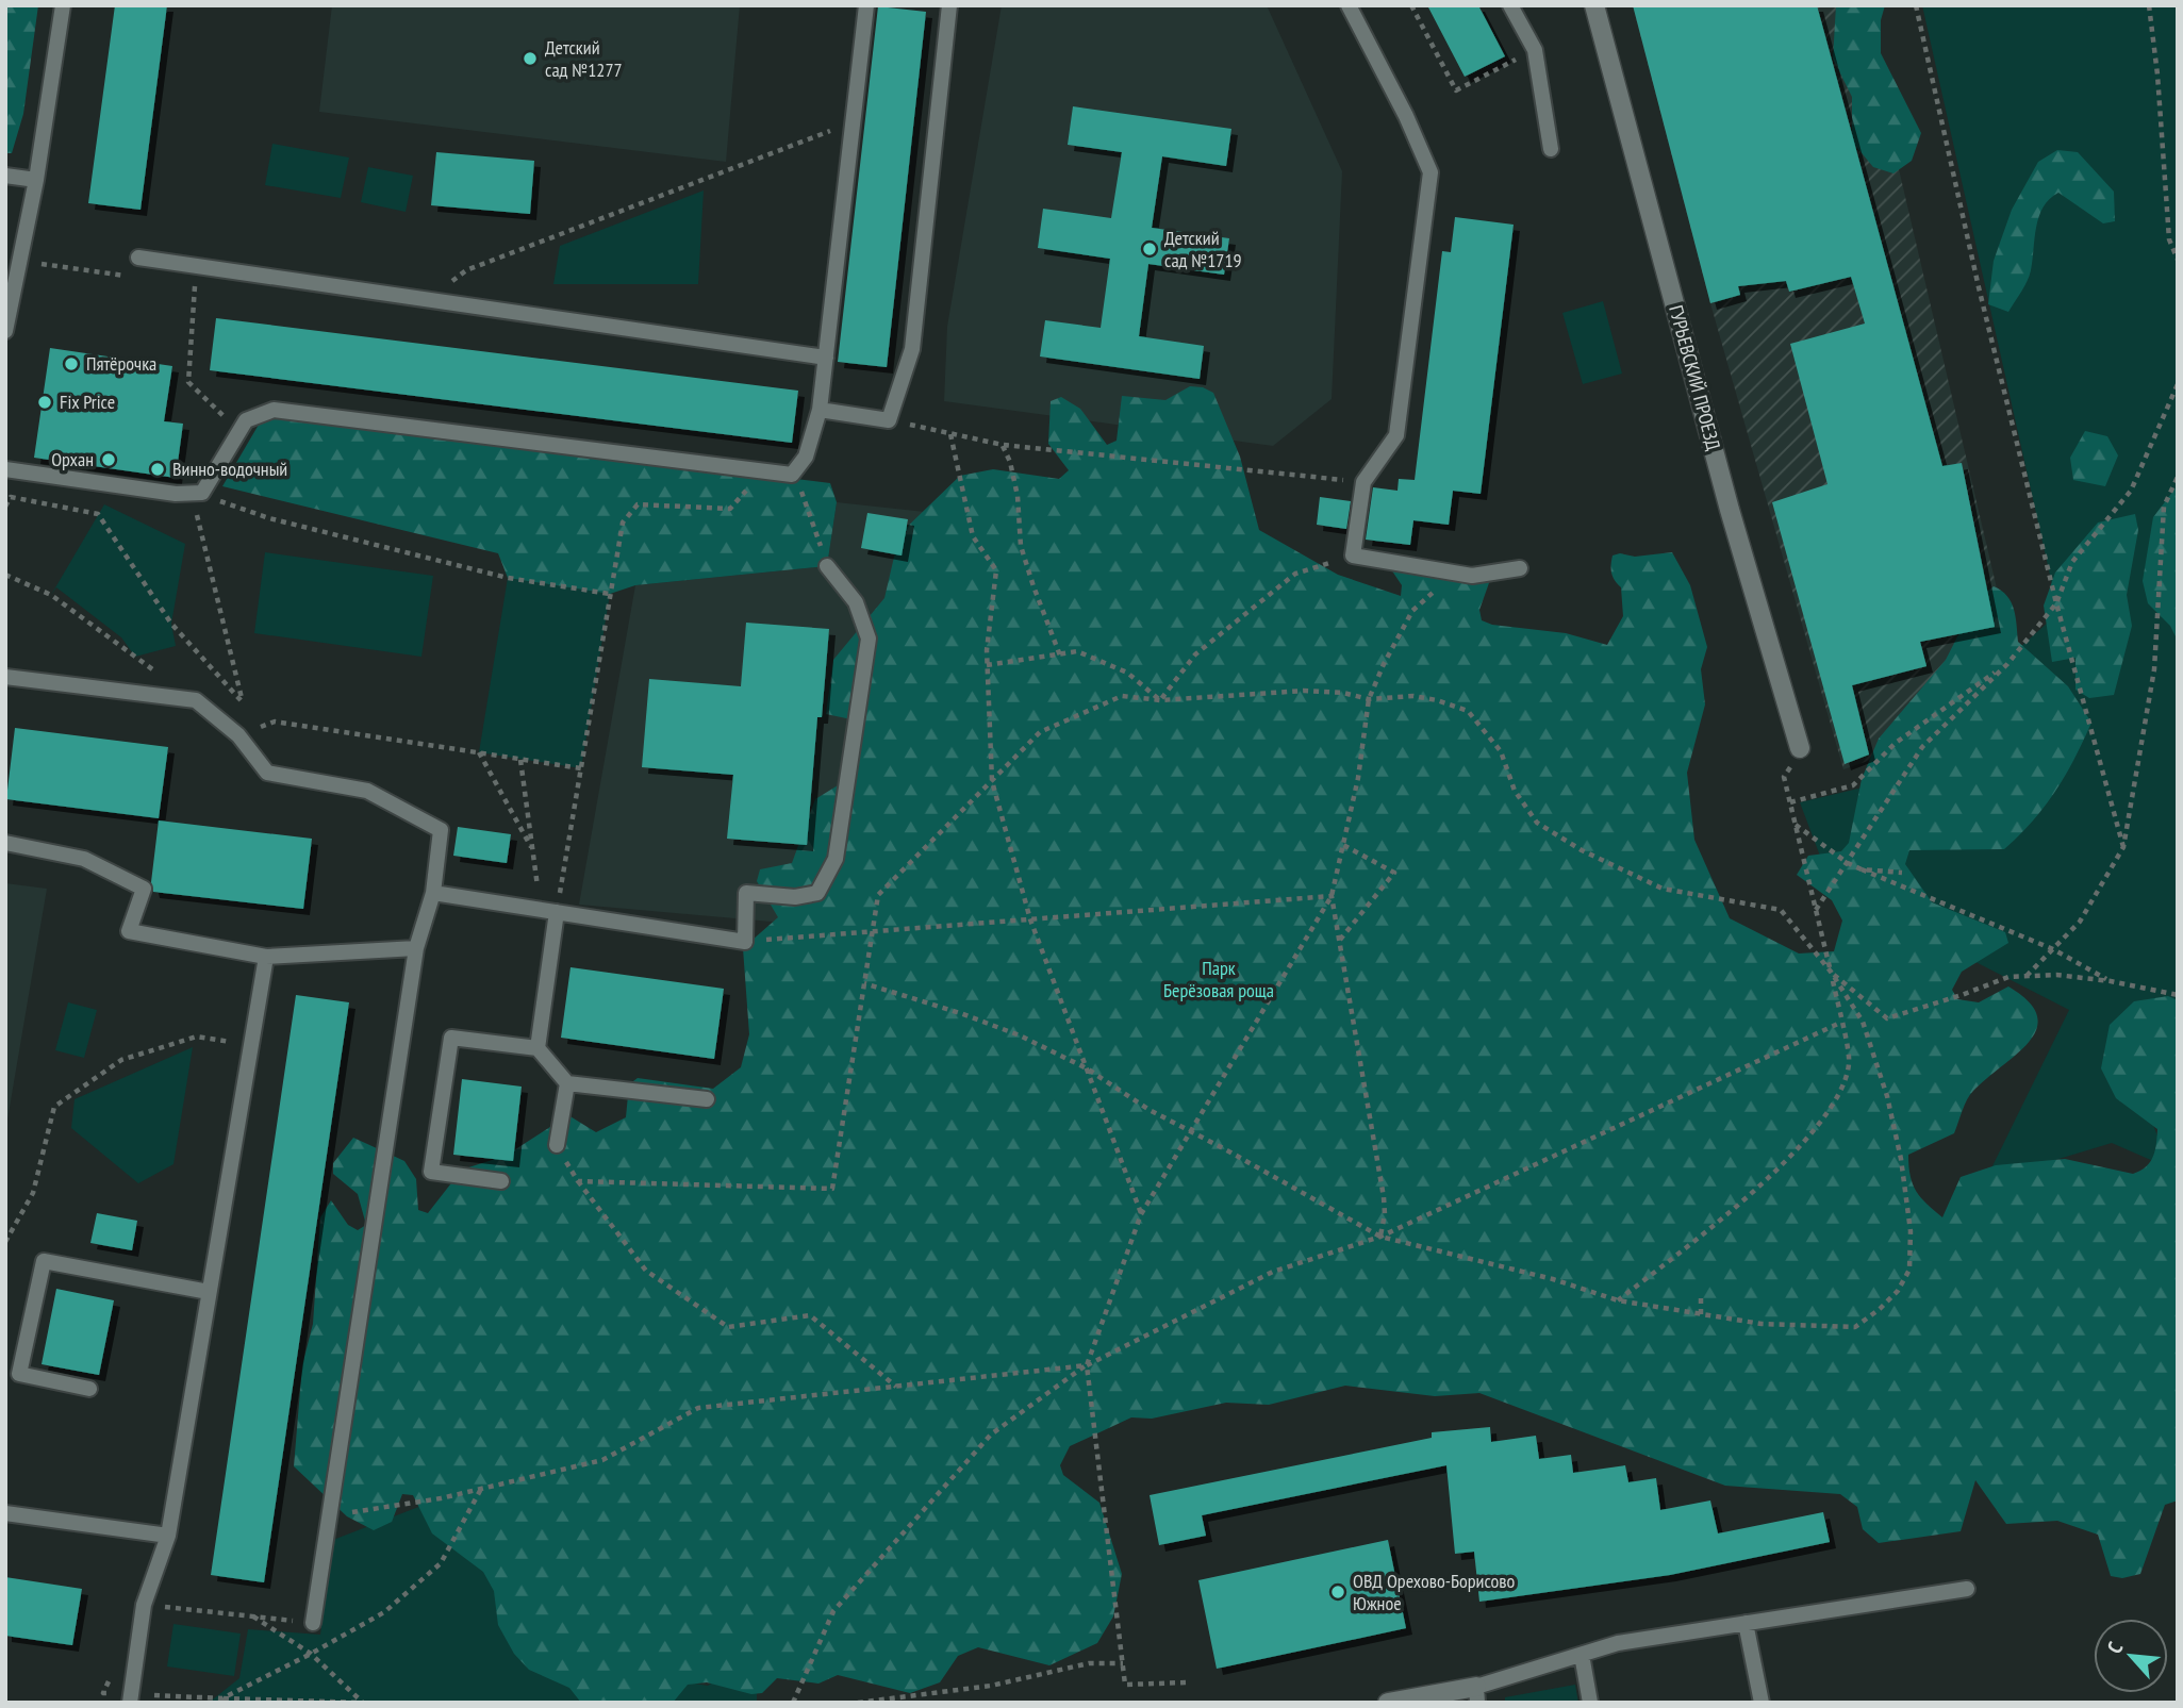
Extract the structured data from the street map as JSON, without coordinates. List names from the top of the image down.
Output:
{
  "streets": {
    "street": ["ГУРЬЕВСКИЙ ПРОЕЗД"]
  },
  "parks": ["Парк Берёзовая роща"],
  "places": [
    "Детский сад №1277",
    "Детский сад №1719",
    "Пятёрочка",
    "Fix Price",
    "Орхан",
    "Винно-водочный",
    "ОВД Орехово-Борисово Южное"
  ],
  "north": "top left"
}
